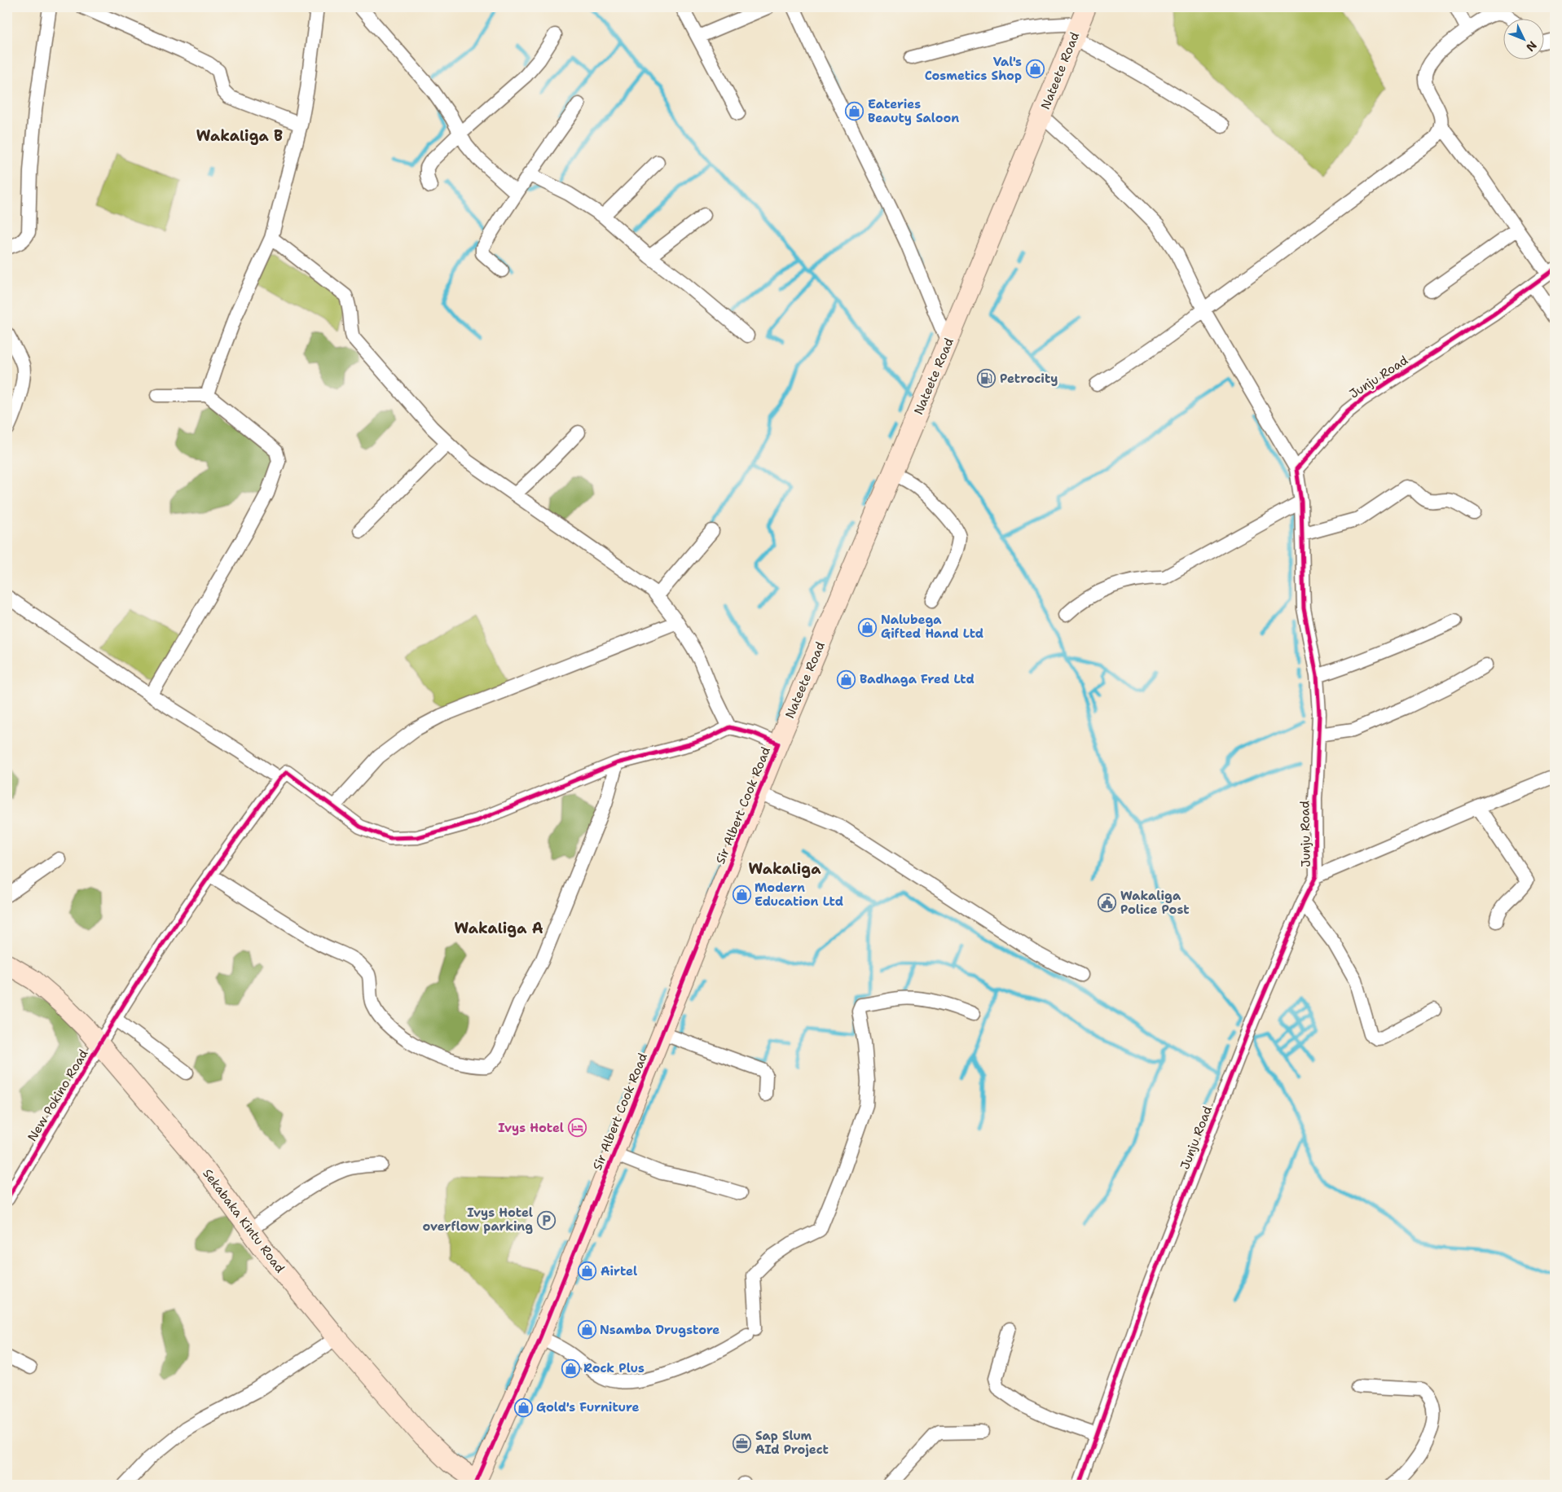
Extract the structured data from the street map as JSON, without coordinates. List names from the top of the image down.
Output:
{
  "streets": {
    "main road": ["Nateete Road", "Sir Albert Cook Road", "Sekabaka Kintu Road"],
    "street": ["Junju Road", "New Pokino Road"]
  },
  "crossings": [
    ["Nateete Road", "Sir Albert Cook Road"],
    ["Sir Albert Cook Road", "Sekabaka Kintu Road"],
    ["New Pokino Road", "Sekabaka Kintu Road"]
  ],
  "districts": ["Wakaliga B", "Wakaliga", "Wakaliga A"],
  "places": {
    "shop": [
      "Val's Cosmetics Shop",
      "Eateries Beauty Saloon",
      "Nalubega Gifted Hand Ltd",
      "Badhaga Fred Ltd",
      "Modern Education Ltd",
      "Airtel",
      "Nsamba Drugstore",
      "Rock Plus",
      "Gold's Furniture"
    ],
    "fuel station": ["Petrocity"],
    "public building": ["Wakaliga Police Post"],
    "hotel": ["Ivys Hotel"],
    "parking": ["Ivys Hotel overflow parking"],
    "office": ["Sap Slum AId Project"]
  },
  "north": "bottom right"
}
